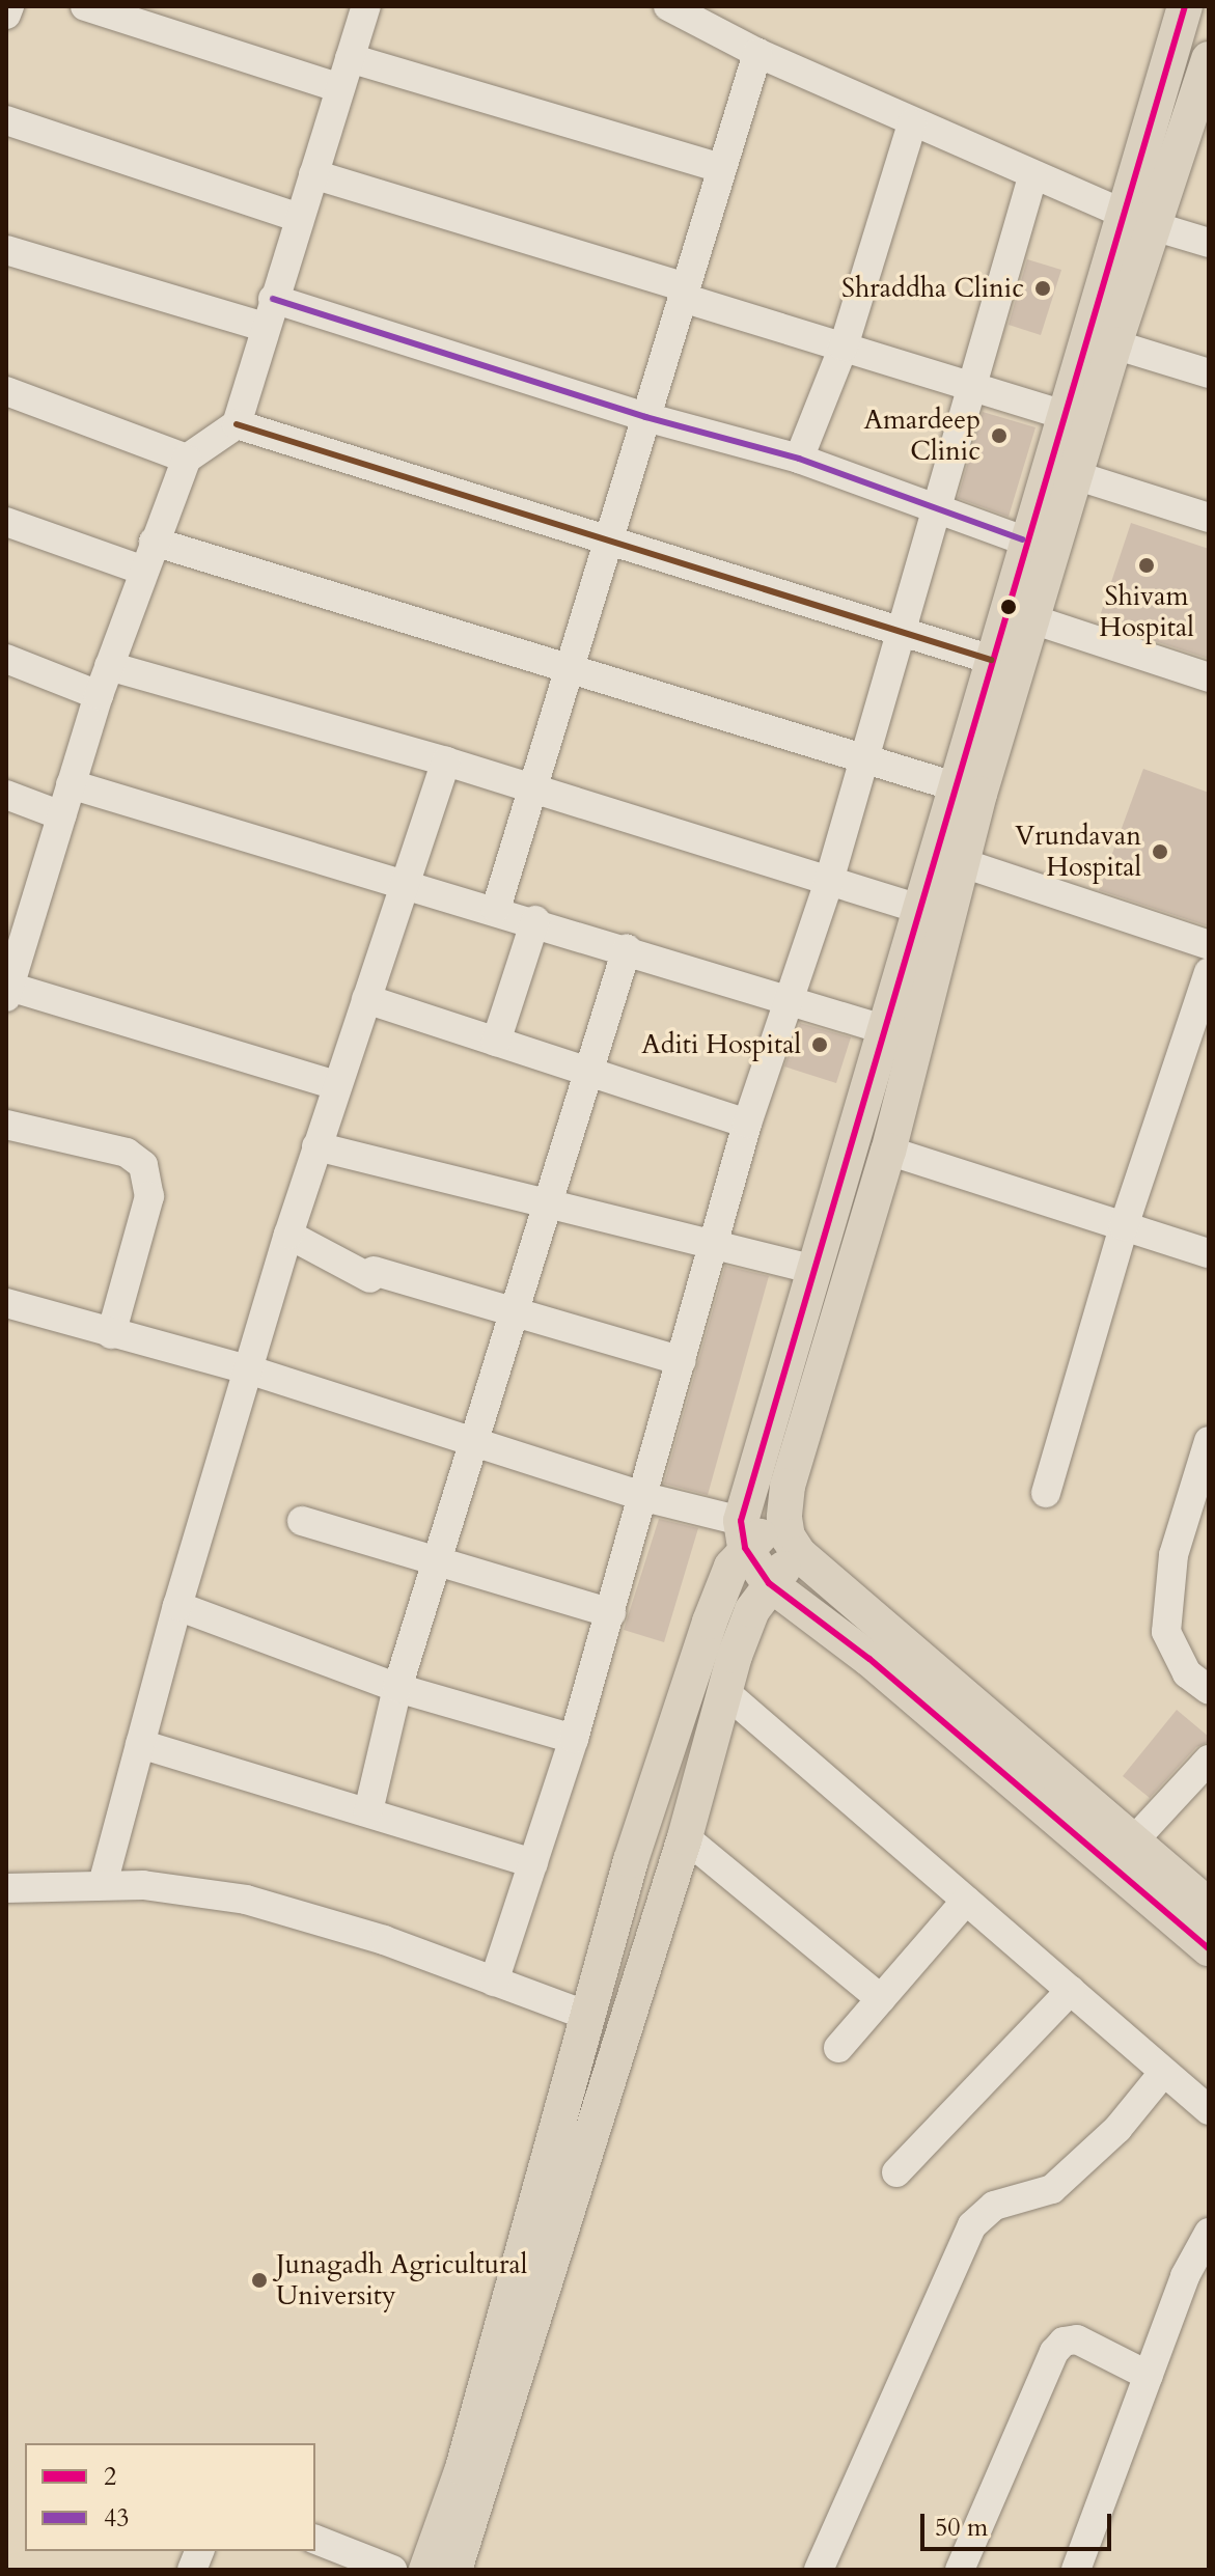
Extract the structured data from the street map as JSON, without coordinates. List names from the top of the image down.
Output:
{
  "places": [
    "Shraddha Clinic",
    "Amardeep Clinic",
    "Shivam Hospital",
    "Vrundavan Hospital",
    "Aditi Hospital",
    "Junagadh Agricultural University"
  ],
  "lines": ["transit line 2", "transit line 43"],
  "legend": ["2", "43"],
  "scale_bar": "50 m"
}
